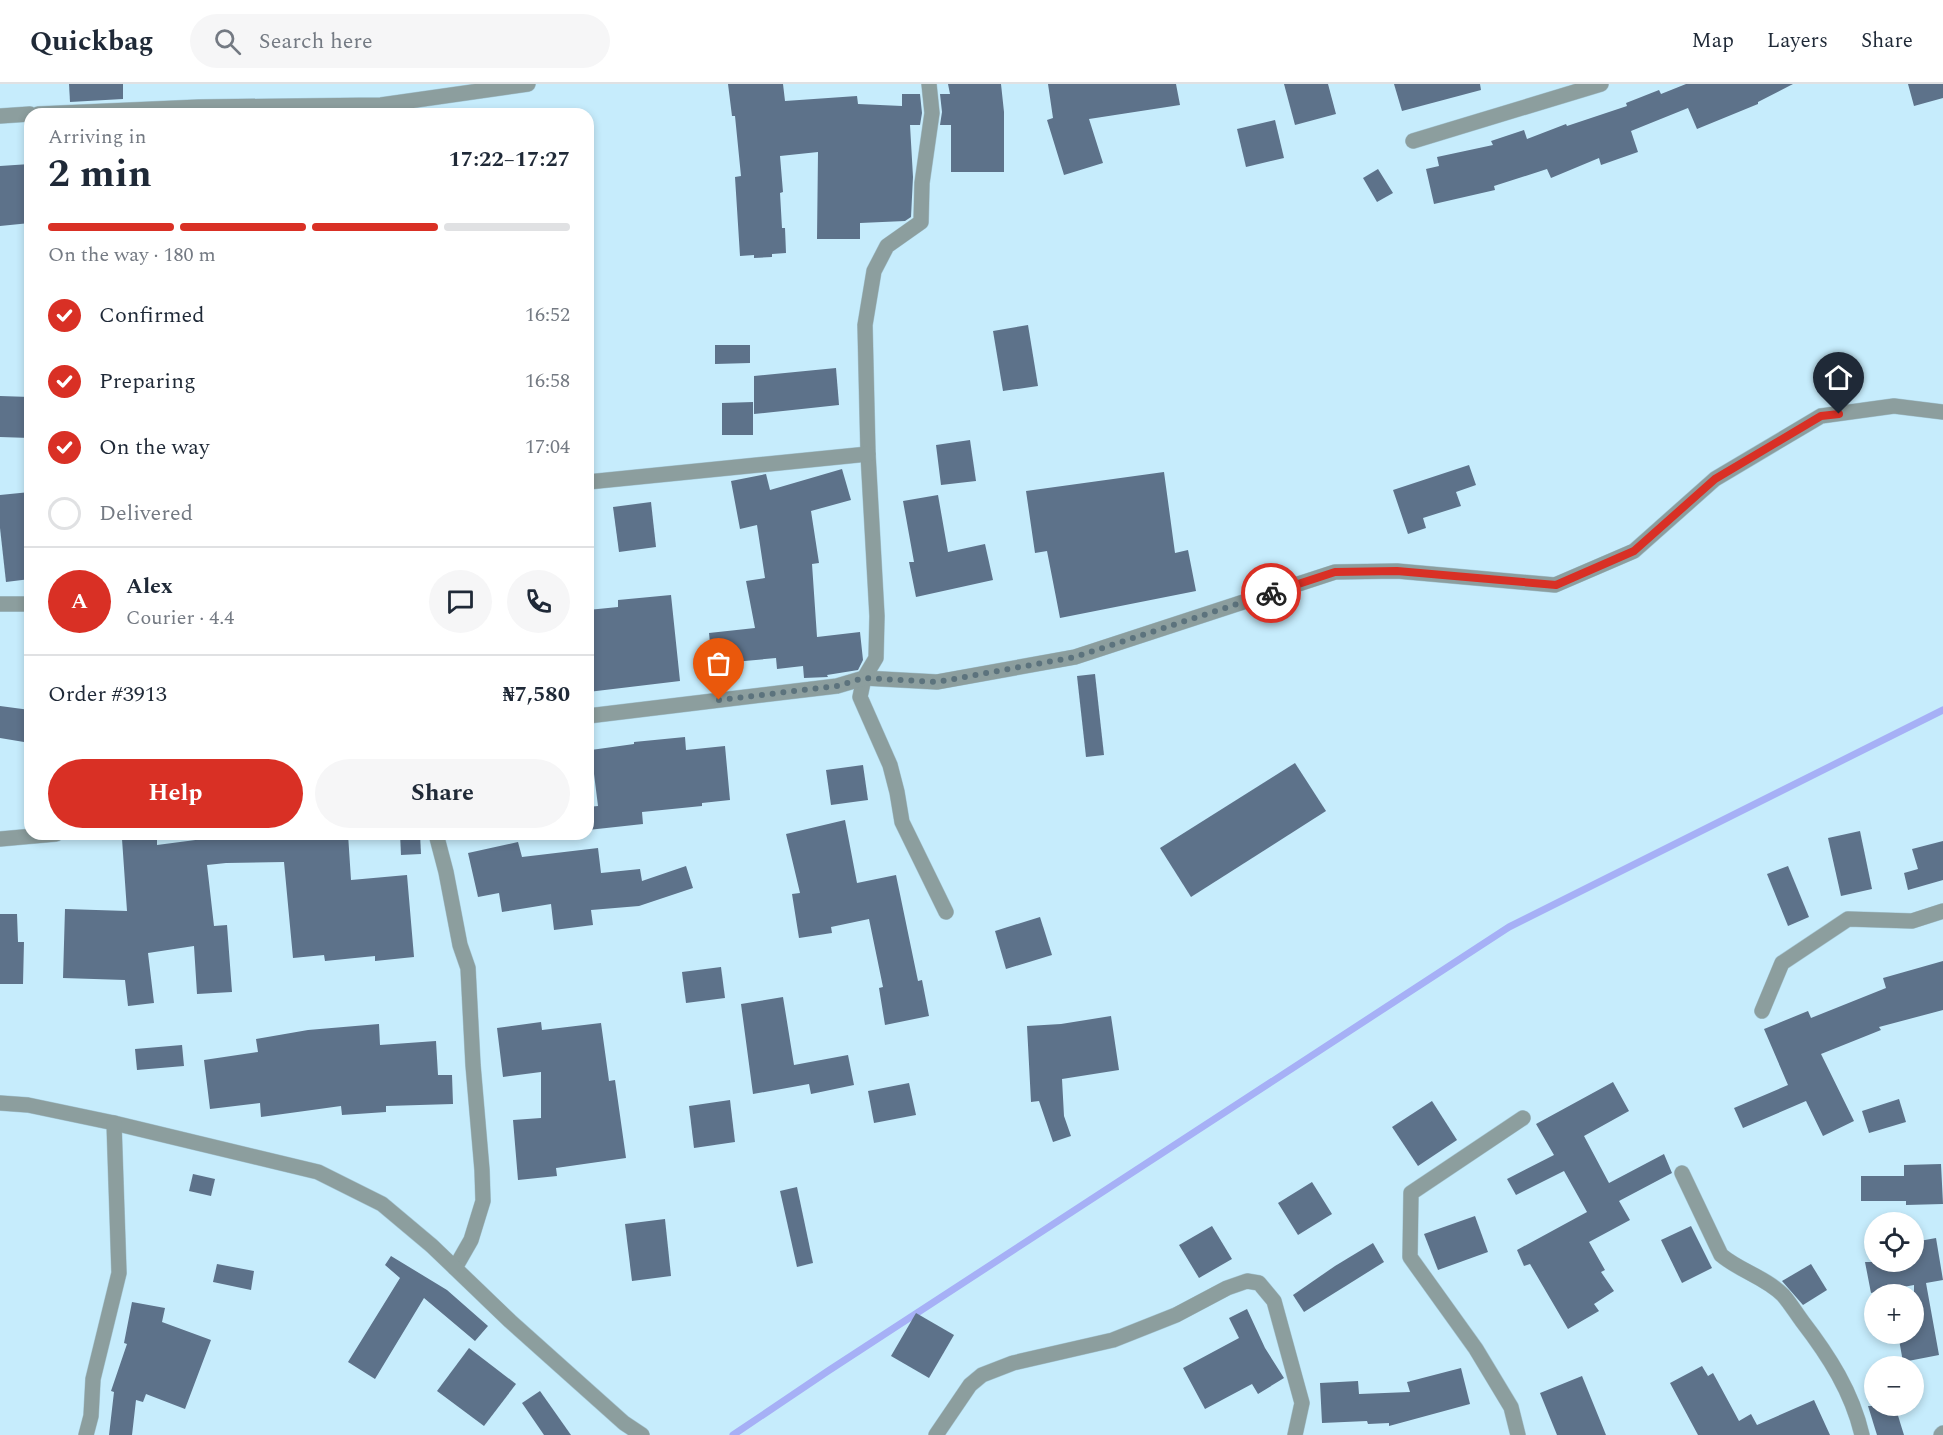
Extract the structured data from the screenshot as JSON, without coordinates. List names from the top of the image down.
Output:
{
  "page": {
    "header": "Quickbag",
    "search": "Search here",
    "nav": ["Map", "Layers", "Share"],
    "heading": ["2 min", "Arriving in", "17:22–17:27"],
    "panel": [
      "Alex",
      "Courier · 4.4",
      "Order #3913",
      "₦7,580"
    ],
    "bar": "On the way · 180 m",
    "list": [
      ["Confirmed", "16:52"],
      ["Preparing", "16:58"],
      ["On the way", "17:04"],
      "Delivered"
    ],
    "round": "A",
    "buttons": ["Help", "Share"],
    "map_buttons": ["+", "−"]
  }
}
